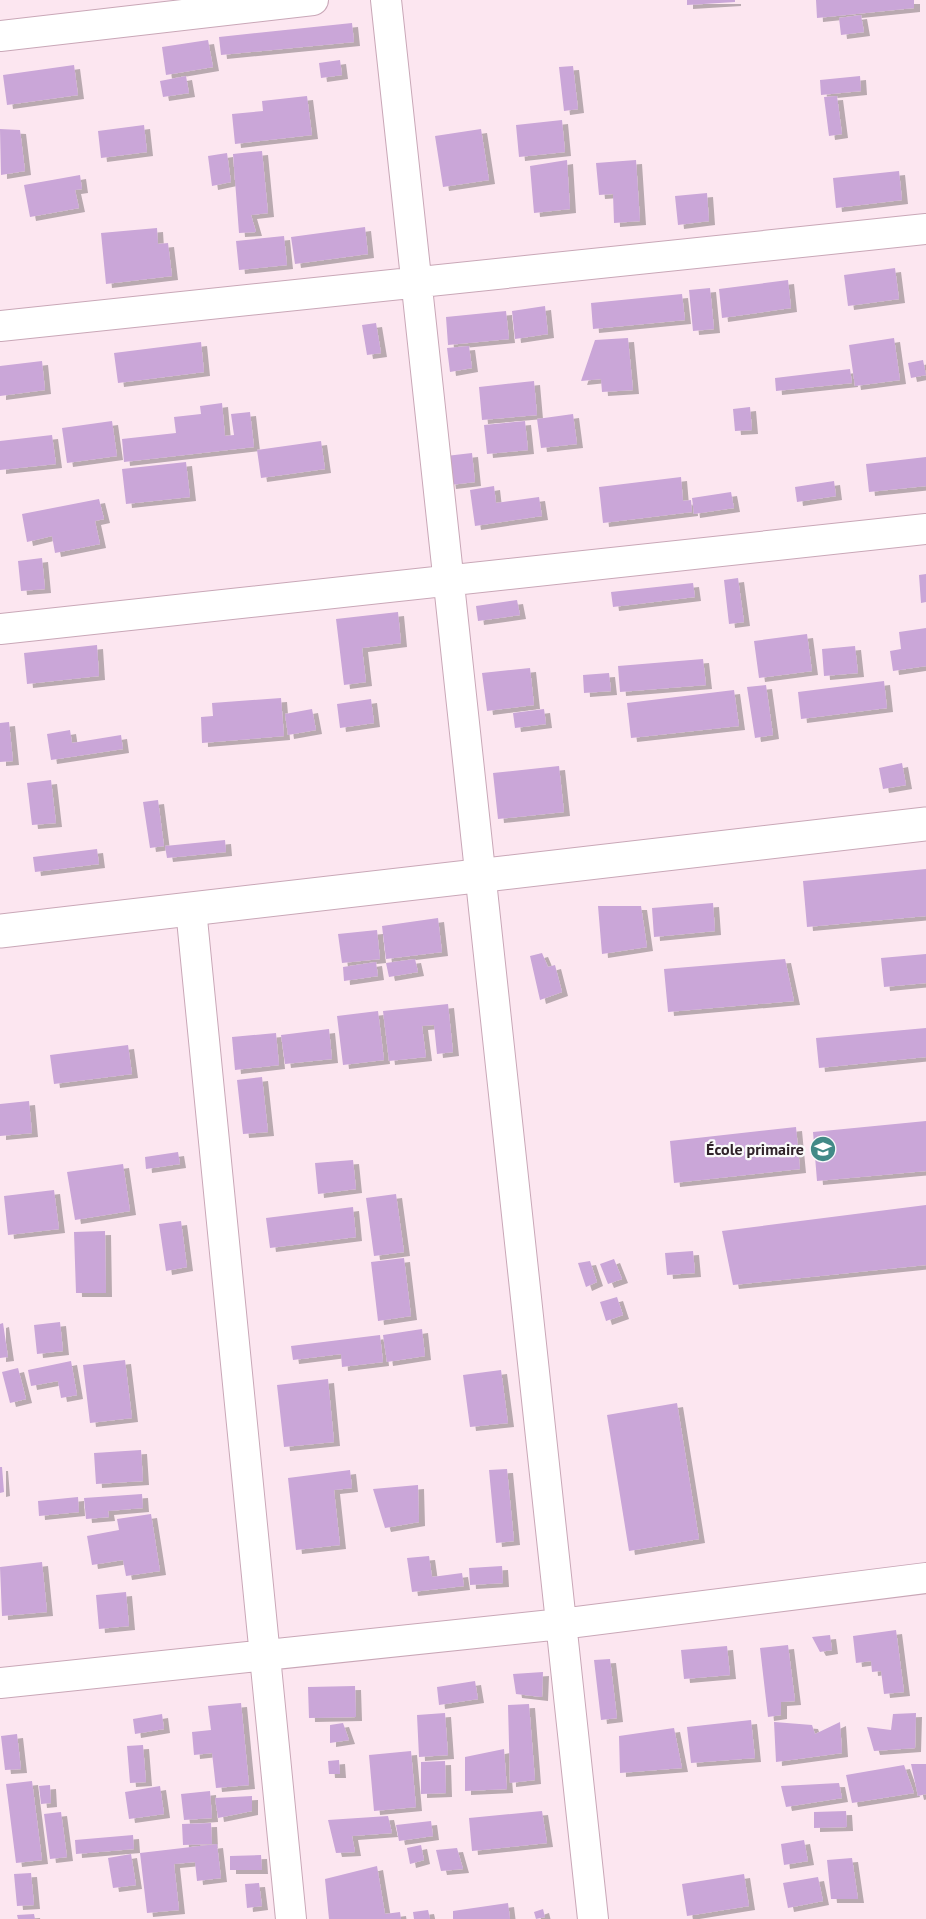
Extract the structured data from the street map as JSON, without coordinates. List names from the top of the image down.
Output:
{
  "places": {
    "school or university": ["École primaire"]
  }
}
